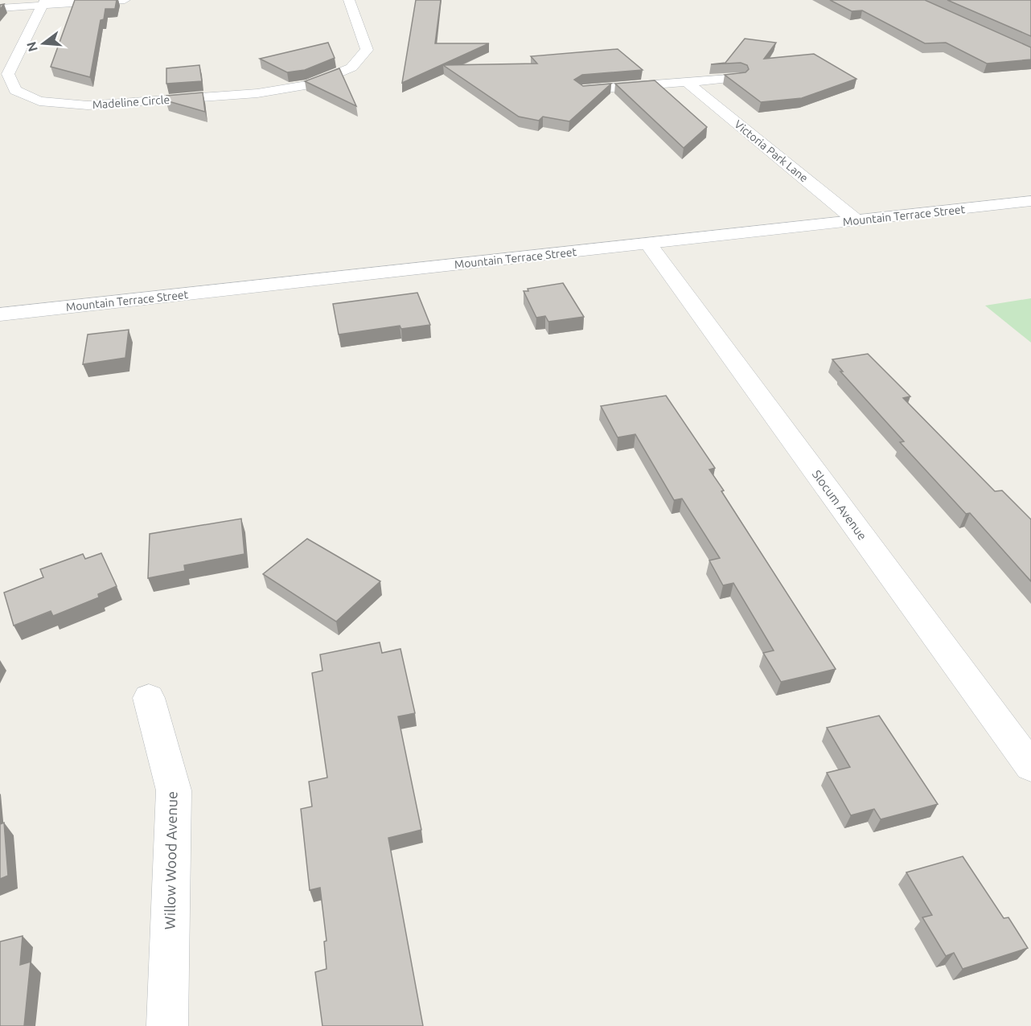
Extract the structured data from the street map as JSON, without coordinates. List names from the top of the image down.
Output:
{
  "streets": {
    "street": [
      "Madeline Circle",
      "Victoria Park Lane",
      "Mountain Terrace Street",
      "Slocum Avenue",
      "Willow Wood Avenue"
    ]
  },
  "crossings": [
    ["Victoria Park Lane", "Mountain Terrace Street"],
    ["Mountain Terrace Street", "Slocum Avenue"]
  ],
  "north": "left"
}
